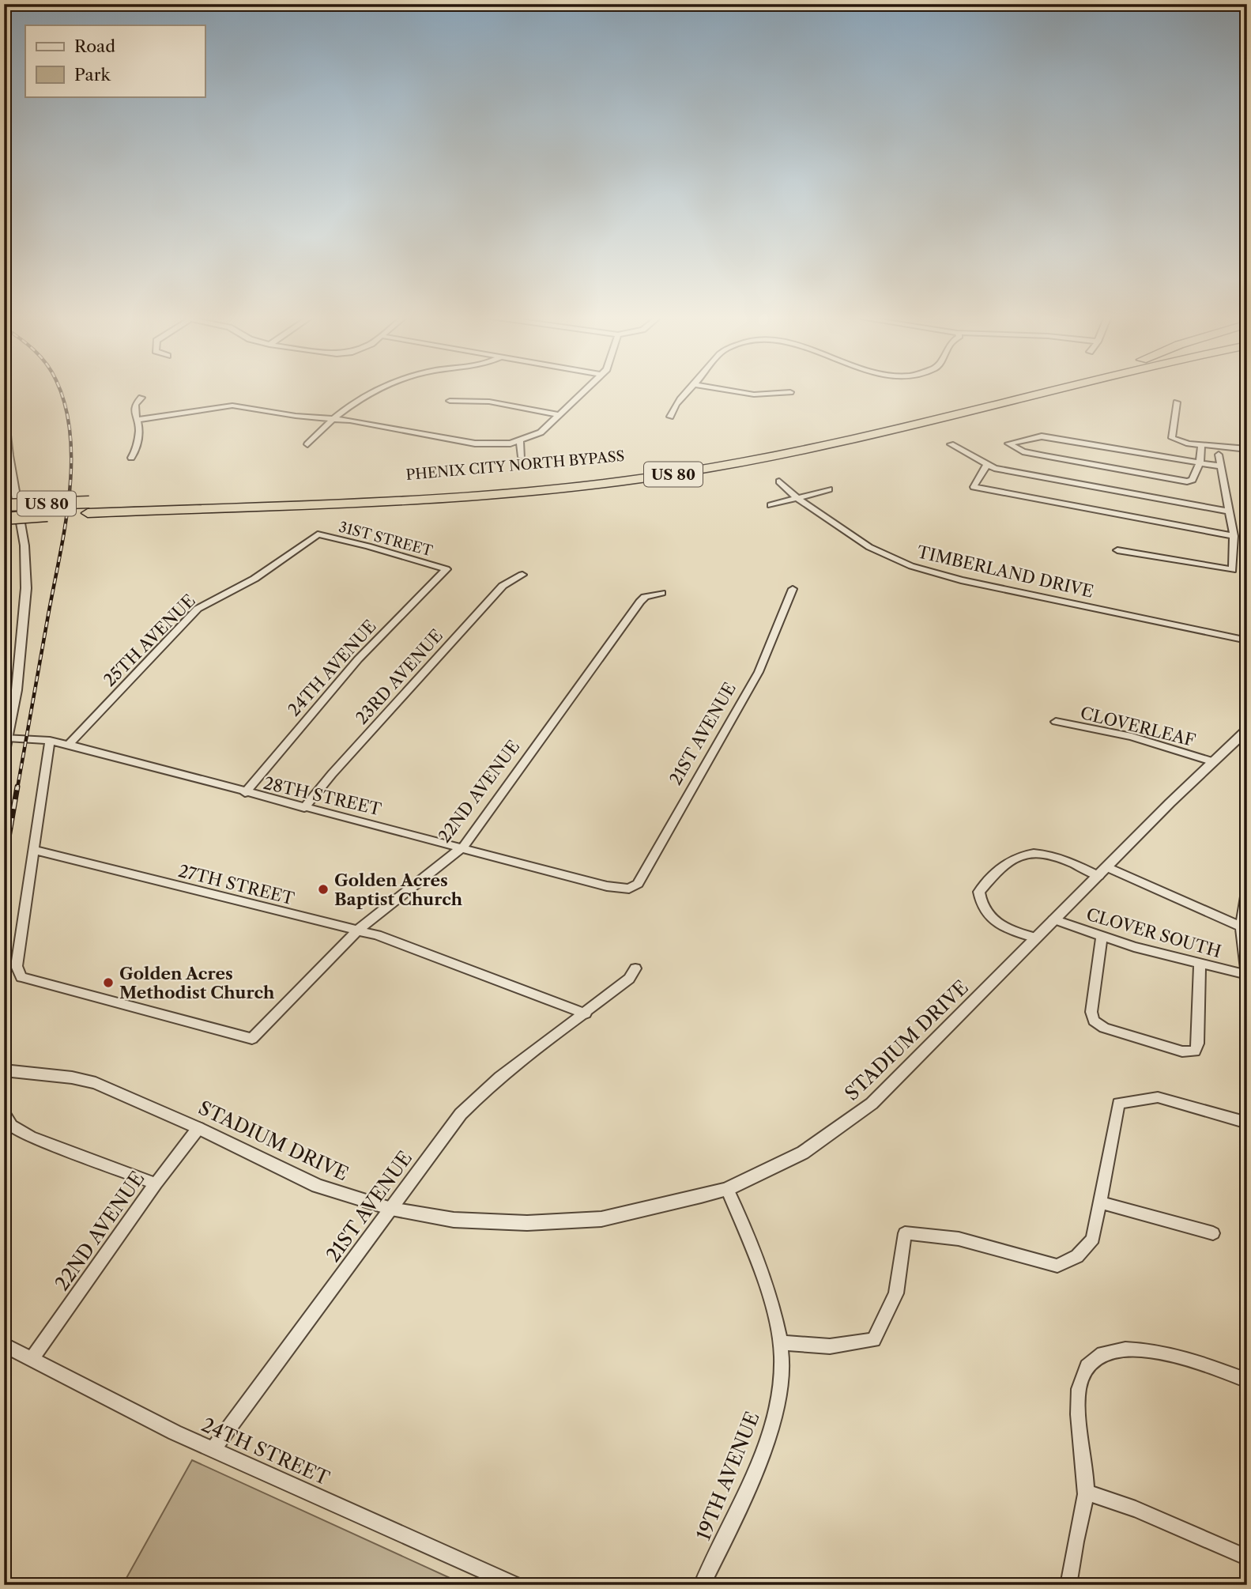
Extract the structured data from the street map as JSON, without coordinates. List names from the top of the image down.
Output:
{
  "streets": {
    "highway": ["PHENIX CITY NORTH BYPASS", "US 80"],
    "street": [
      "31ST STREET",
      "TIMBERLAND DRIVE",
      "25TH AVENUE",
      "24TH AVENUE",
      "23RD AVENUE",
      "CLOVERLEAF",
      "21ST AVENUE",
      "22ND AVENUE",
      "28TH STREET",
      "27TH STREET",
      "CLOVER SOUTH",
      "STADIUM DRIVE",
      "24TH STREET",
      "19TH AVENUE"
    ]
  },
  "crossings": [
    ["31ST STREET", "25TH AVENUE"],
    ["31ST STREET", "24TH AVENUE"],
    ["25TH AVENUE", "28TH STREET"],
    ["24TH AVENUE", "28TH STREET"],
    ["23RD AVENUE", "28TH STREET"],
    ["CLOVERLEAF", "STADIUM DRIVE"],
    ["21ST AVENUE", "28TH STREET"],
    ["21ST AVENUE", "27TH STREET"],
    ["21ST AVENUE", "STADIUM DRIVE"],
    ["21ST AVENUE", "24TH STREET"],
    ["22ND AVENUE", "28TH STREET"],
    ["22ND AVENUE", "27TH STREET"],
    ["22ND AVENUE", "STADIUM DRIVE"],
    ["22ND AVENUE", "24TH STREET"],
    ["CLOVER SOUTH", "STADIUM DRIVE"],
    ["STADIUM DRIVE", "19TH AVENUE"]
  ],
  "places": ["Golden Acres Baptist Church", "Golden Acres Methodist Church"],
  "legend": ["Road", "Park"]
}
